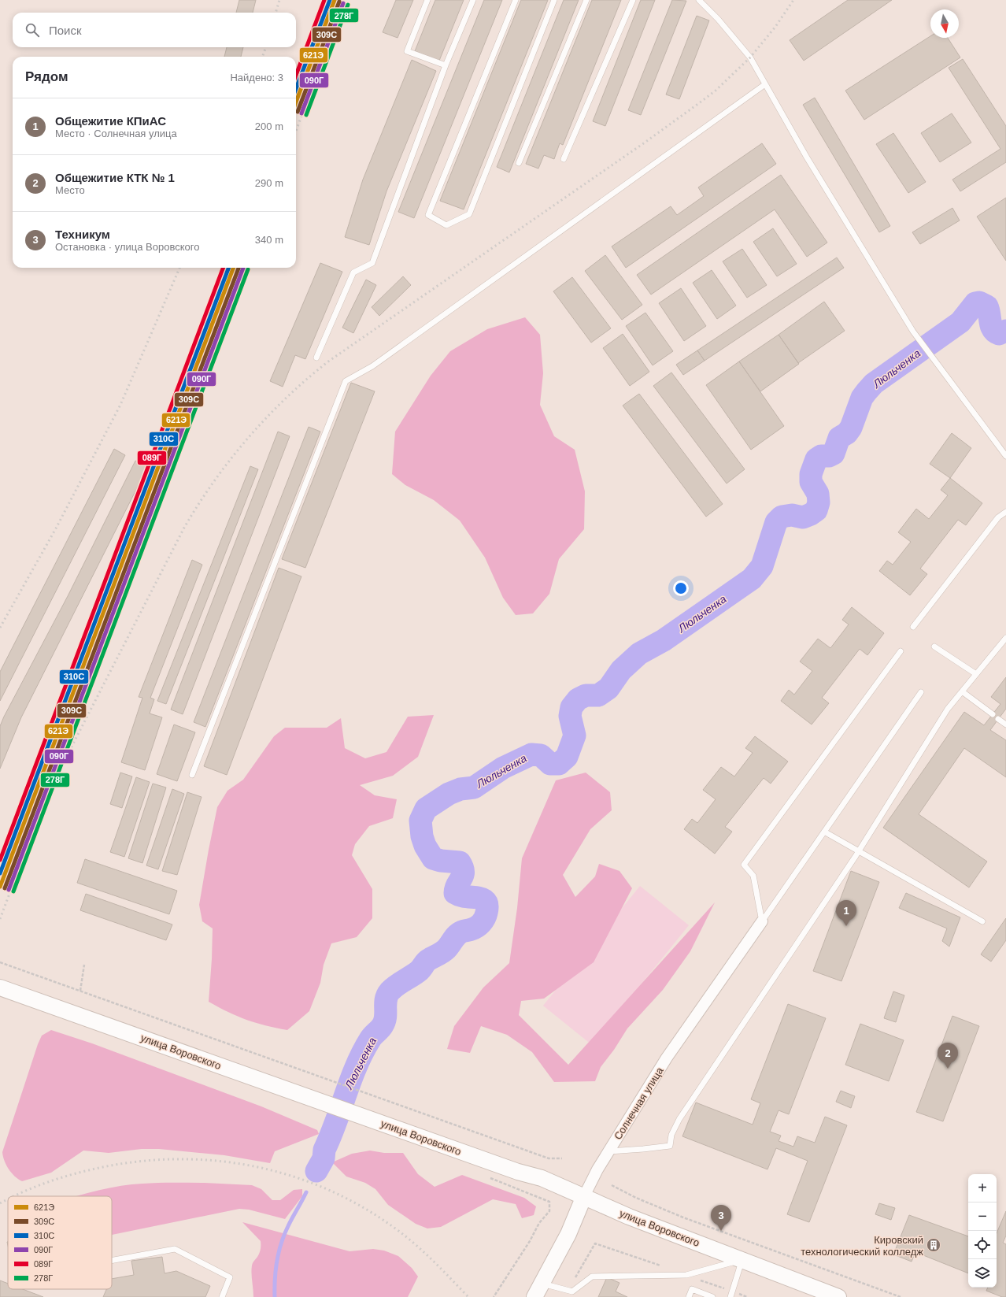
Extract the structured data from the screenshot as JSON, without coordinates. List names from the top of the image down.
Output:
{
  "streets": {
    "main road": ["улица Воровского", "Солнечная улица"]
  },
  "crossings": [
    ["улица Воровского", "Солнечная улица"]
  ],
  "water": ["Люльченка"],
  "places": {
    "building": ["Кировский технологический колледж"]
  },
  "lines": [
    "transit line 621Э",
    "transit line 310С",
    "transit line 089Г",
    "transit line 309С",
    "transit line 090Г",
    "transit line 278Г"
  ],
  "legend": [
    "621Э",
    "309С",
    "310С",
    "090Г",
    "089Г",
    "278Г"
  ],
  "north": "bottom",
  "page": {
    "search": "Поиск",
    "heading": ["Рядом", "Найдено: 3"],
    "list": [
      {
        "mark": "1",
        "name": "Общежитие КПиАС",
        "note": "Место · Солнечная улица",
        "value": "200 m"
      },
      {
        "mark": "2",
        "name": "Общежитие КТК № 1",
        "note": "Место",
        "value": "290 m"
      },
      {
        "mark": "3",
        "name": "Техникум",
        "note": "Остановка · улица Воровского",
        "value": "340 m"
      }
    ],
    "pins": ["1", "2", "3"],
    "map_buttons": ["+", "−"]
  }
}
